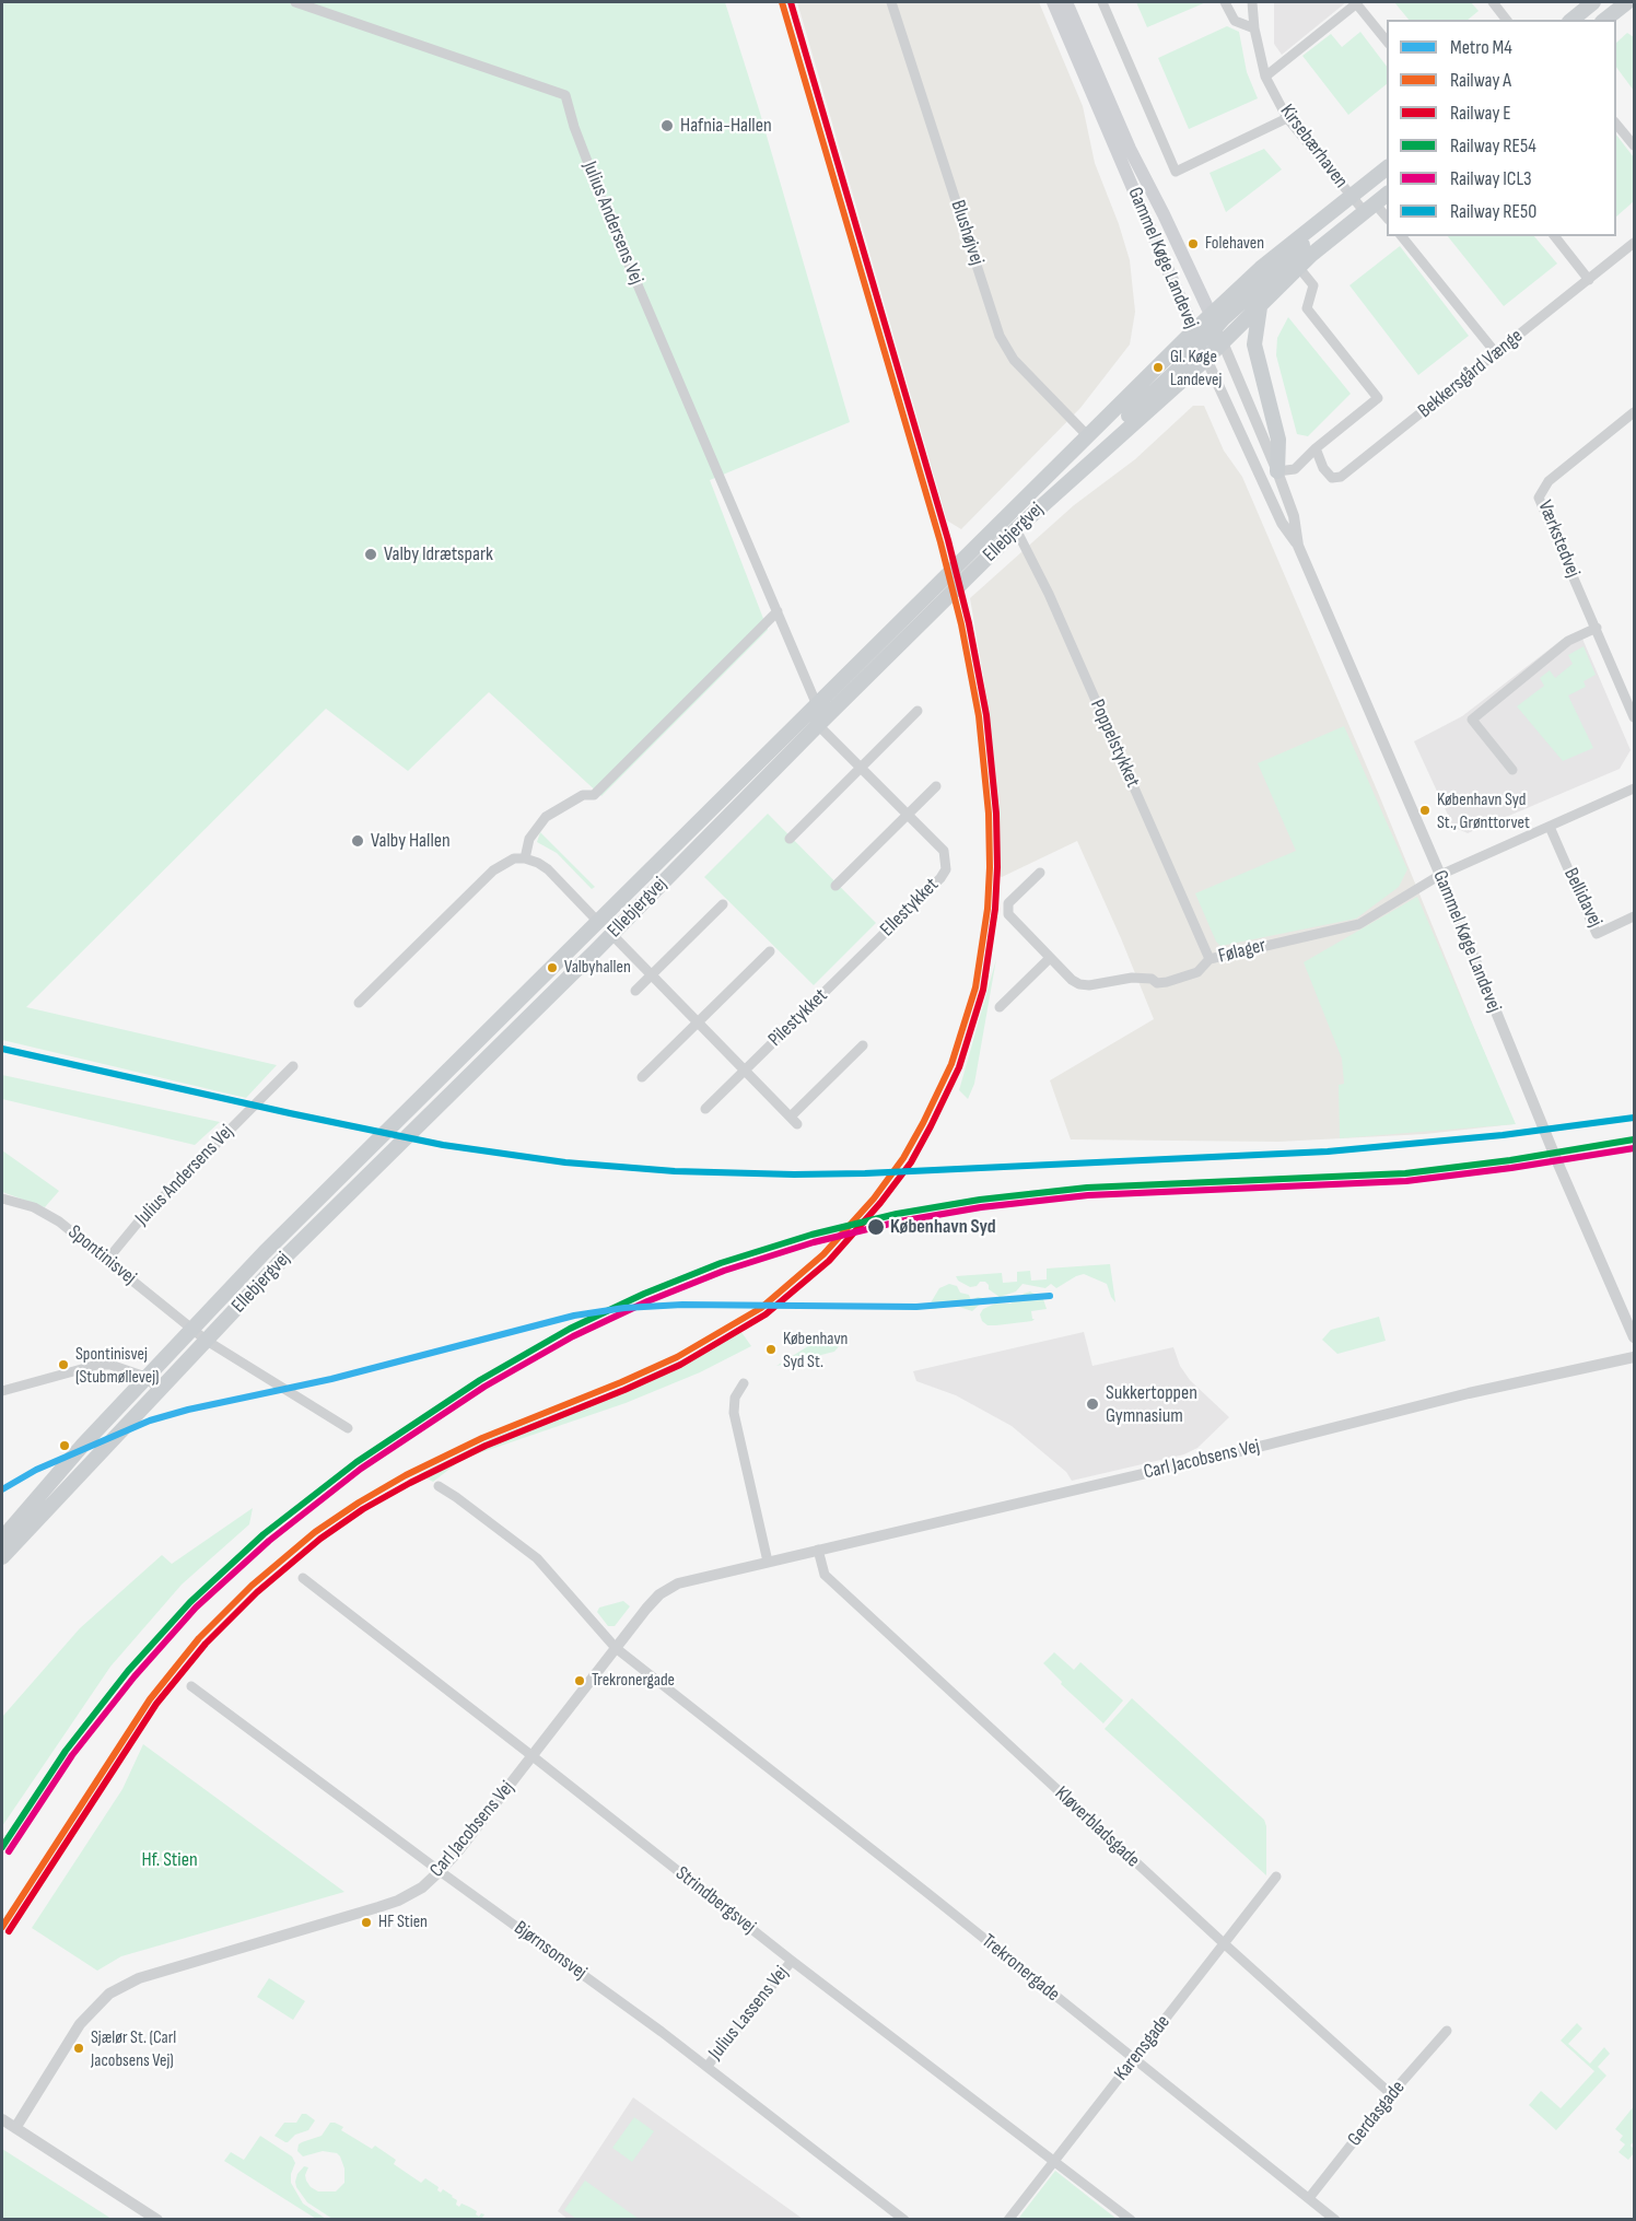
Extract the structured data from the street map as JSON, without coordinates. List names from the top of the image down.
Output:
{
  "streets": {
    "main road": ["Gammel Køge Landevej", "Ellebjergvej"],
    "street": [
      "Kirsebærhaven",
      "Julius Andersens Vej",
      "Blushøjvej",
      "Bekkersgård Vænge",
      "Værkstedvej",
      "Poppelstykket",
      "Bellidavej",
      "Ellestykket",
      "Følager",
      "Pilestykket",
      "Spontinisvej",
      "Carl Jacobsens Vej",
      "Kløverbladsgade",
      "Strindbergsvej",
      "Bjørnsonsvej",
      "Trekronergade",
      "Julius Lassens Vej",
      "Karensgade",
      "Gerdasgade"
    ]
  },
  "crossings": [
    ["Julius Andersens Vej", "Ellebjergvej"],
    ["Julius Andersens Vej", "Spontinisvej"],
    ["Blushøjvej", "Ellebjergvej"],
    ["Gammel Køge Landevej", "Ellebjergvej"],
    ["Gammel Køge Landevej", "Følager"],
    ["Ellebjergvej", "Poppelstykket"],
    ["Ellebjergvej", "Ellestykket"],
    ["Ellebjergvej", "Spontinisvej"],
    ["Poppelstykket", "Følager"],
    ["Bellidavej", "Følager"],
    ["Ellestykket", "Pilestykket"],
    ["Carl Jacobsens Vej", "Kløverbladsgade"],
    ["Carl Jacobsens Vej", "Strindbergsvej"],
    ["Carl Jacobsens Vej", "Bjørnsonsvej"],
    ["Carl Jacobsens Vej", "Trekronergade"],
    ["Kløverbladsgade", "Karensgade"],
    ["Kløverbladsgade", "Gerdasgade"],
    ["Strindbergsvej", "Julius Lassens Vej"],
    ["Strindbergsvej", "Karensgade"],
    ["Bjørnsonsvej", "Julius Lassens Vej"],
    ["Trekronergade", "Karensgade"],
    ["Trekronergade", "Gerdasgade"]
  ],
  "parks": ["Hf. Stien"],
  "places": [
    "Hafnia-Hallen",
    "Folehaven",
    "Gl. Køge Landevej",
    "Valby Idrætspark",
    "København Syd St., Grønttorvet",
    "Valby Hallen",
    "Valbyhallen",
    "København Syd",
    "København Syd St.",
    "Spontinisvej (Stubmøllevej)",
    "Sukkertoppen Gymnasium",
    "Trekronergade",
    "HF Stien",
    "Sjælør St. (Carl Jacobsens Vej)"
  ],
  "lines": [
    "rail line A",
    "rail line E",
    "rail line RE50",
    "rail line RE54",
    "rail line ICL3",
    "metro line M4"
  ],
  "legend": [
    "Metro M4",
    "Railway A",
    "Railway E",
    "Railway RE54",
    "Railway ICL3",
    "Railway RE50"
  ]
}
